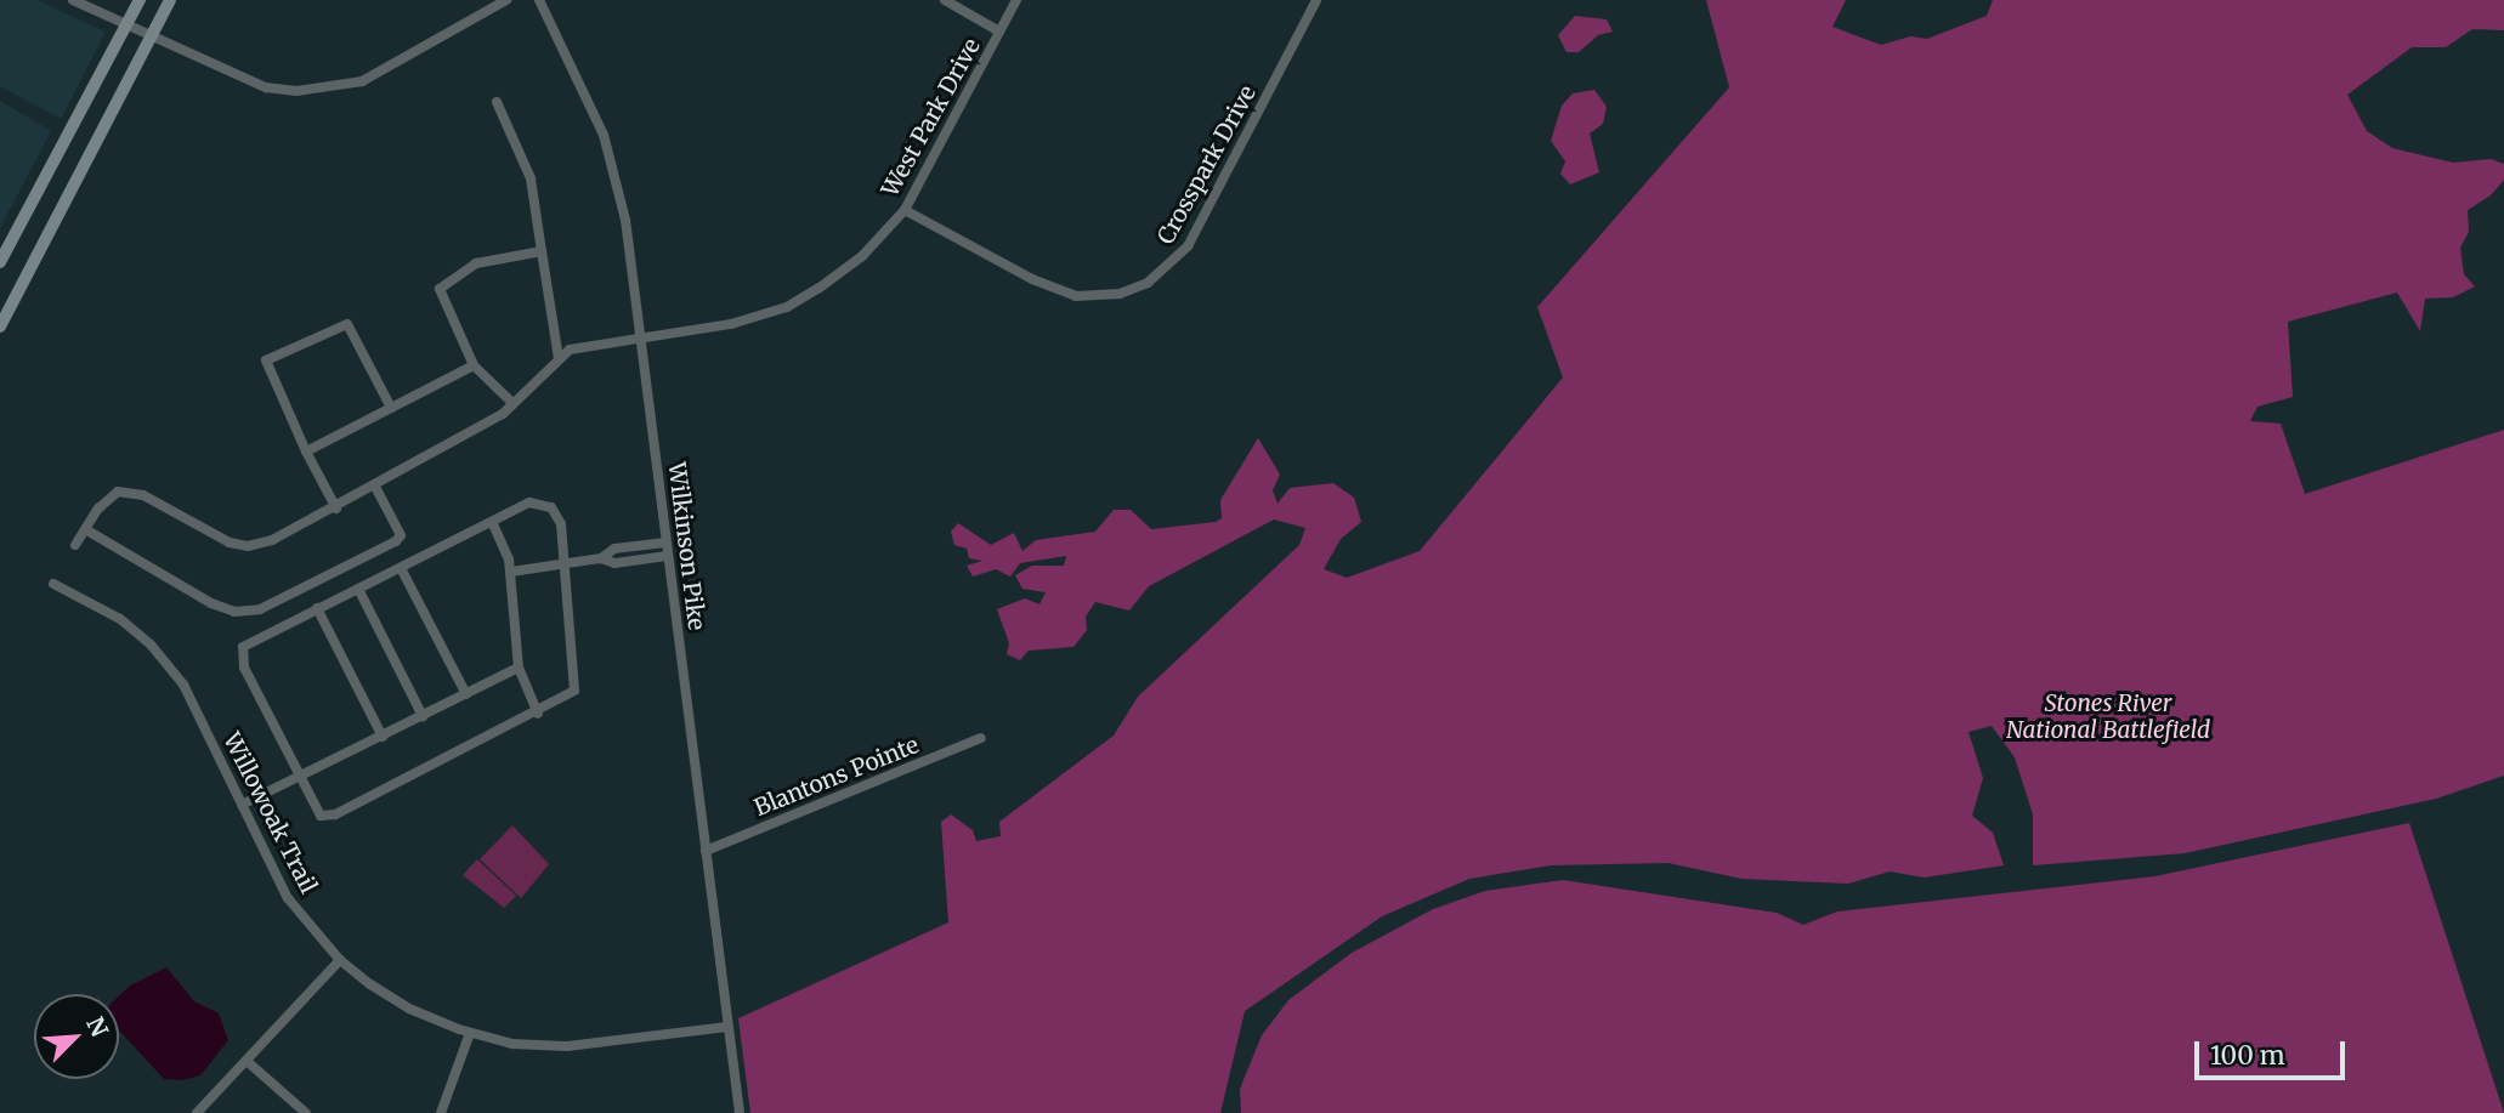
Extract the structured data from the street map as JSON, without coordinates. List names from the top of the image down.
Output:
{
  "streets": {
    "street": [
      "West Park Drive",
      "Crosspark Drive",
      "Wilkinson Pike",
      "Blantons Pointe",
      "Willowoak Trail"
    ]
  },
  "crossings": [
    ["West Park Drive", "Crosspark Drive"],
    ["West Park Drive", "Wilkinson Pike"],
    ["Wilkinson Pike", "Blantons Pointe"],
    ["Wilkinson Pike", "Willowoak Trail"]
  ],
  "parks": ["Stones River National Battlefield"],
  "scale_bar": "100 m",
  "north": "top right"
}
